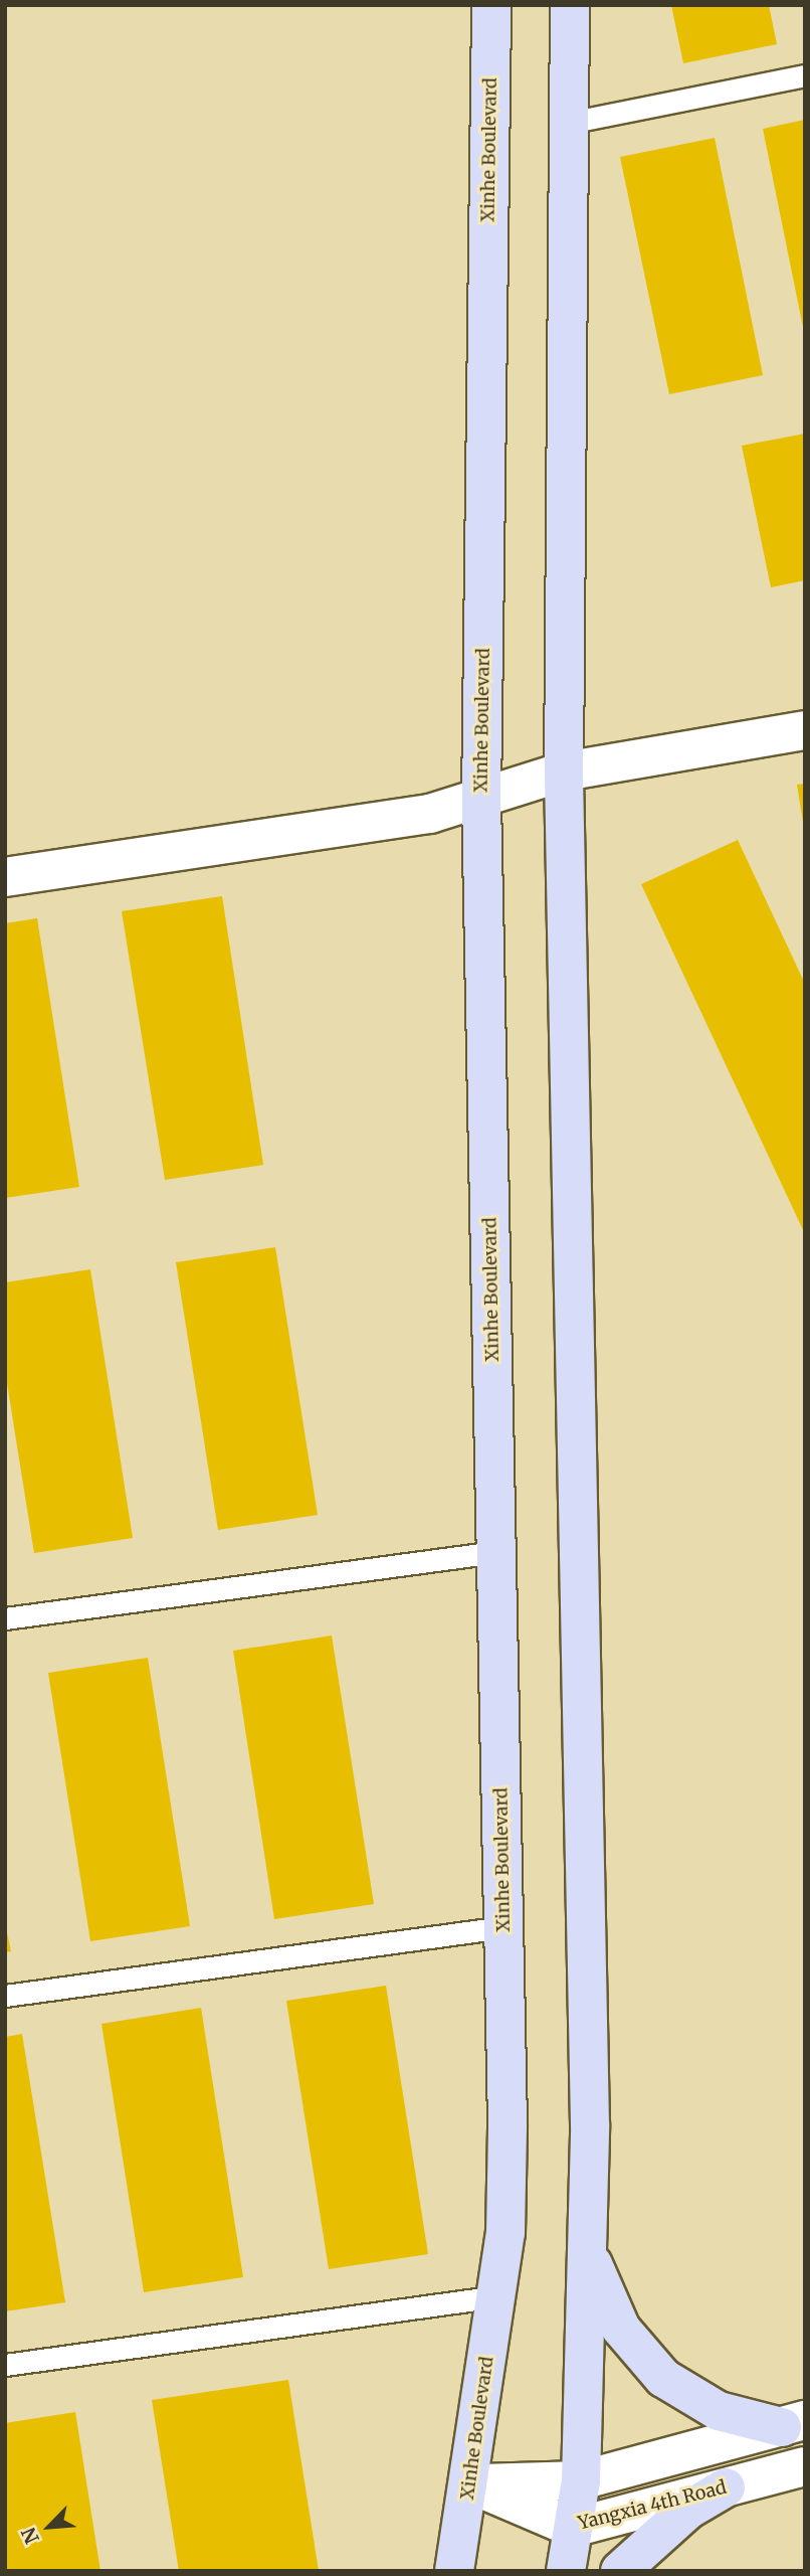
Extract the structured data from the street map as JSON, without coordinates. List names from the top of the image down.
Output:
{
  "streets": {
    "main road": ["Xinhe Boulevard"],
    "street": ["Yangxia 4th Road"]
  },
  "crossings": [
    ["Xinhe Boulevard", "Yangxia 4th Road"]
  ],
  "north": "bottom left"
}
